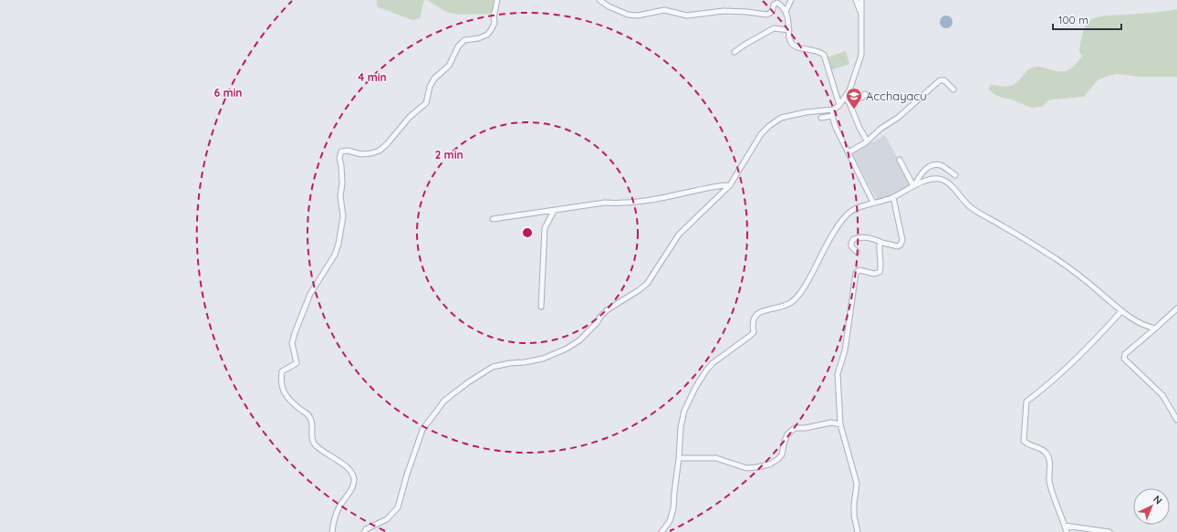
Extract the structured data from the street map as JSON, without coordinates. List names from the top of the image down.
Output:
{
  "places": {
    "school or university": ["Acchayacu"]
  },
  "scale_bar": "100 m",
  "north": "top right",
  "rings": ["4 min", "6 min", "2 min"]
}
